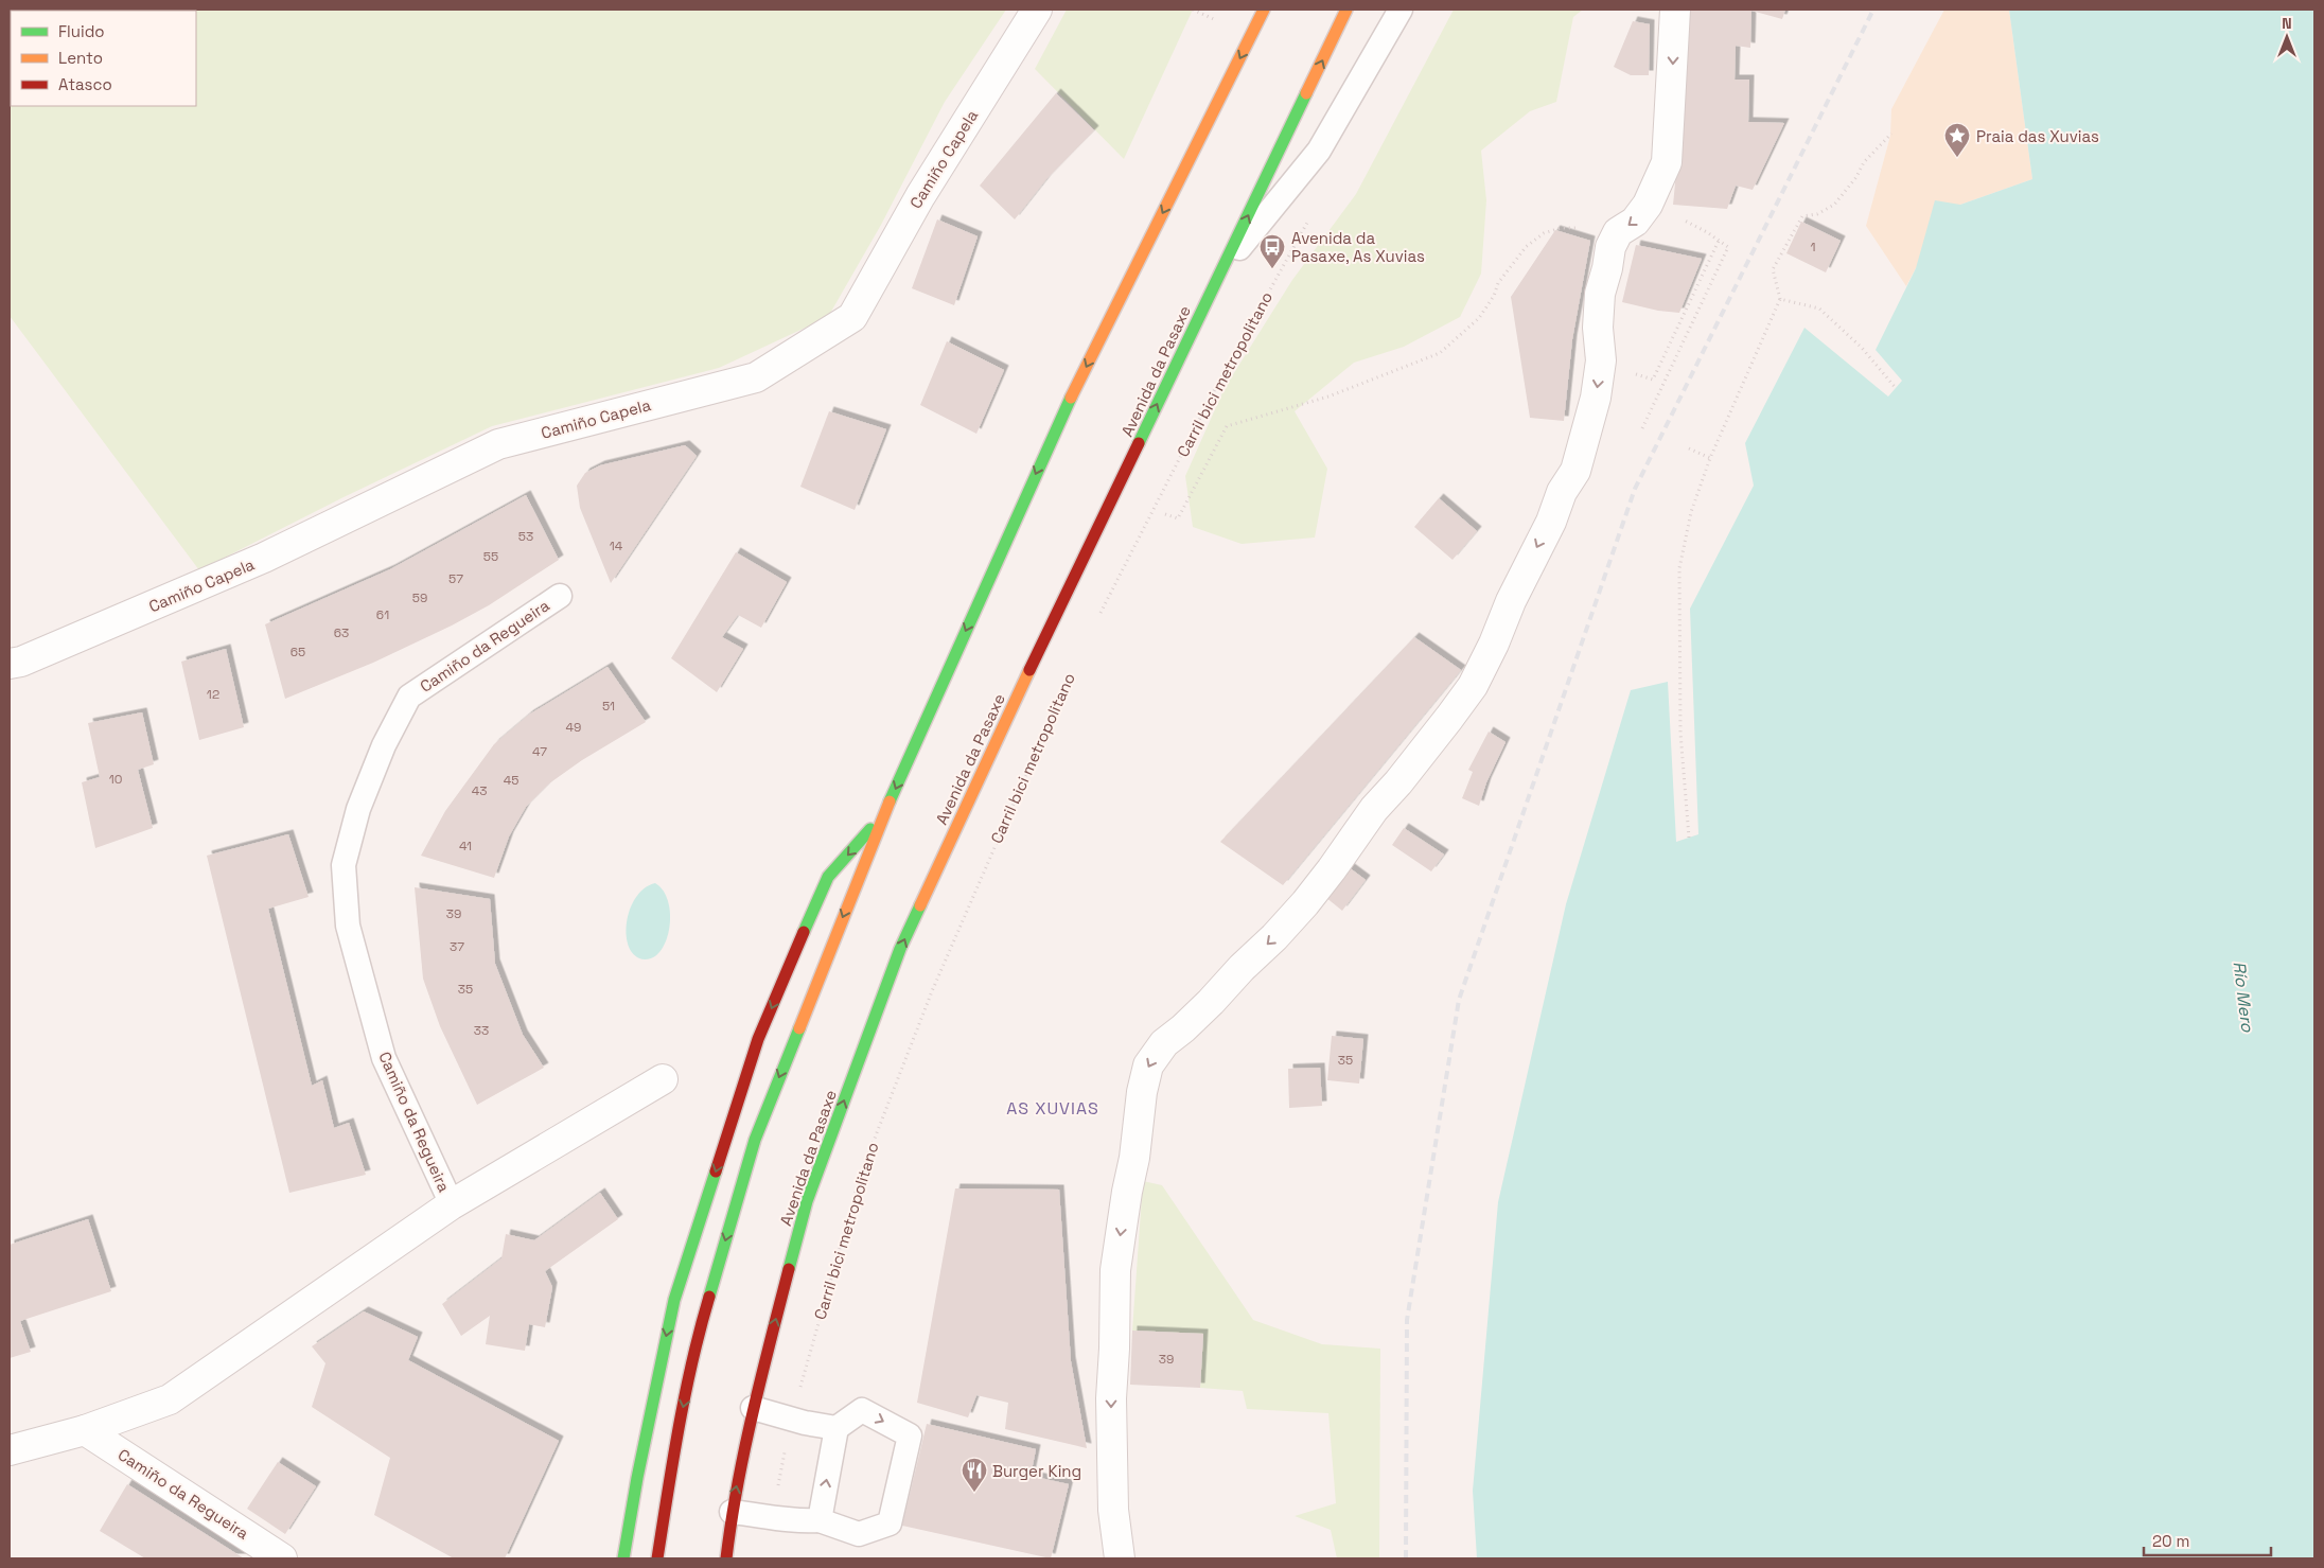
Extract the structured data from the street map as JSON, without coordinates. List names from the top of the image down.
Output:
{
  "streets": {
    "main road": ["Avenida da Pasaxe"],
    "street": ["Camiño Capela", "Camiño da Regueira"],
    "path": ["Carril bici metropolitano"]
  },
  "districts": ["AS XUVIAS"],
  "water": ["Río Mero"],
  "places": {
    "place": ["Praia das Xuvias"],
    "bus stop": ["Avenida da Pasaxe, As Xuvias"],
    "restaurant": ["Burger King"]
  },
  "house_numbers": [
    "1",
    "53",
    "14",
    "55",
    "57",
    "59",
    "61",
    "63",
    "65",
    "12",
    "51",
    "49",
    "47",
    "10",
    "45",
    "43",
    "41",
    "39",
    "37",
    "35",
    "33",
    "35",
    "39"
  ],
  "legend": ["Fluido", "Lento", "Atasco"],
  "scale_bar": "20 m",
  "north": "top"
}
